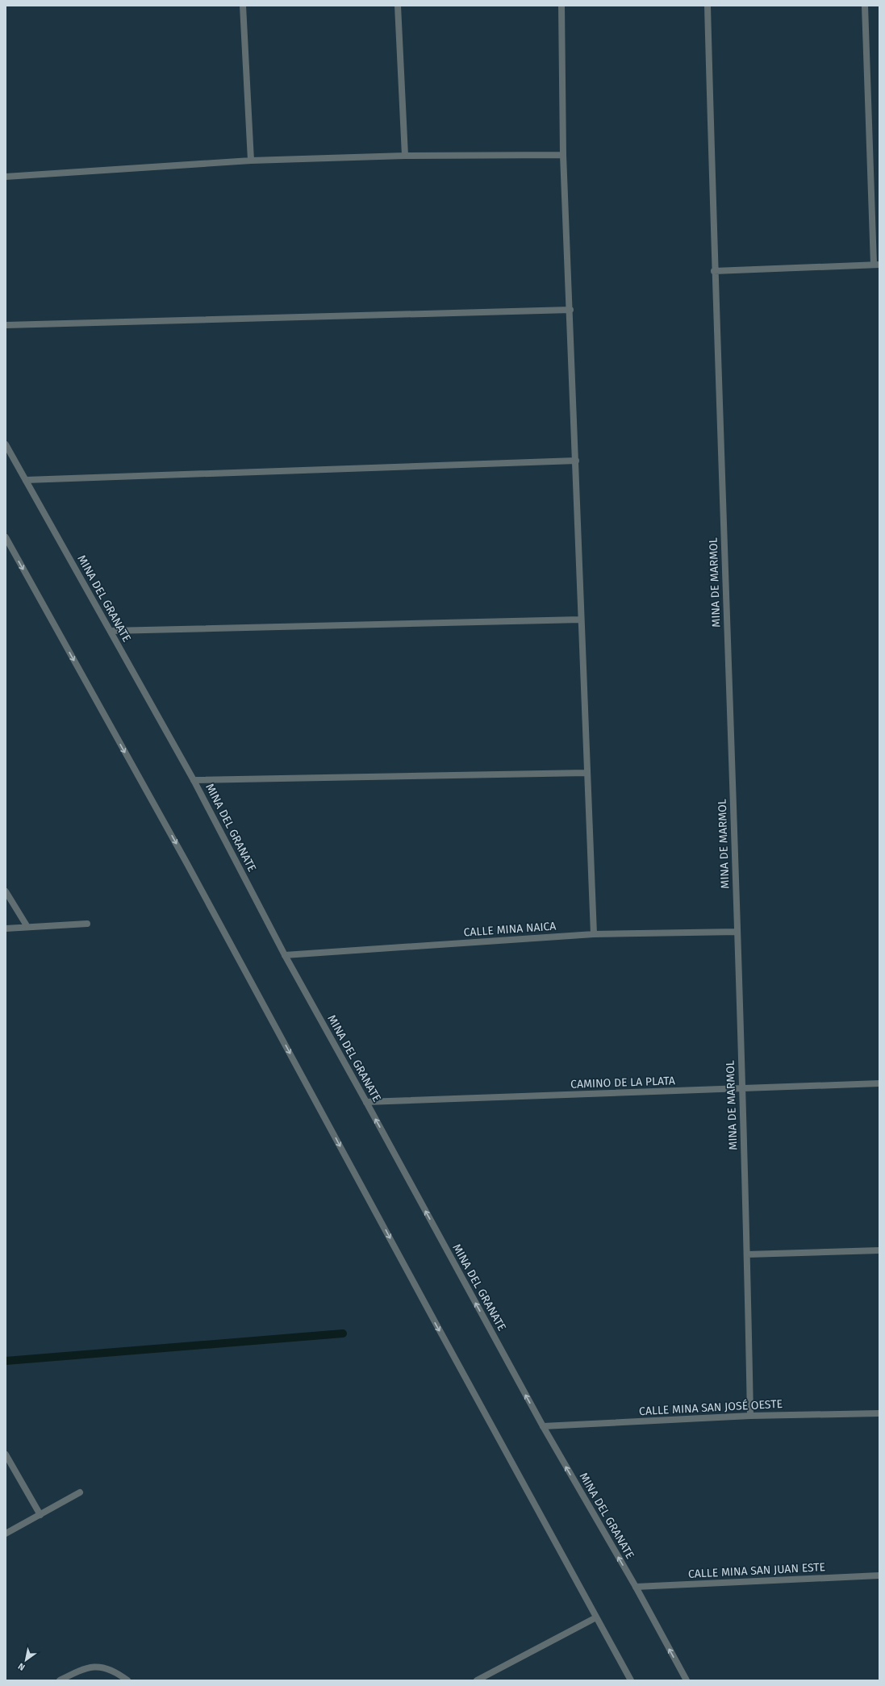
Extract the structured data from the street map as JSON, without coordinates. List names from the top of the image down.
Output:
{
  "streets": {
    "street": [
      "MINA DE MARMOL",
      "MINA DEL GRANATE",
      "CALLE MINA NAICA",
      "CAMINO DE LA PLATA",
      "CALLE MINA SAN JOSÉ OESTE",
      "CALLE MINA SAN JUAN ESTE"
    ]
  },
  "crossings": [
    ["MINA DE MARMOL", "CALLE MINA NAICA"],
    ["MINA DE MARMOL", "CAMINO DE LA PLATA"],
    ["MINA DE MARMOL", "CALLE MINA SAN JOSÉ OESTE"],
    ["MINA DEL GRANATE", "CALLE MINA NAICA"],
    ["MINA DEL GRANATE", "CAMINO DE LA PLATA"],
    ["MINA DEL GRANATE", "CALLE MINA SAN JOSÉ OESTE"],
    ["MINA DEL GRANATE", "CALLE MINA SAN JUAN ESTE"]
  ],
  "north": "bottom left"
}
